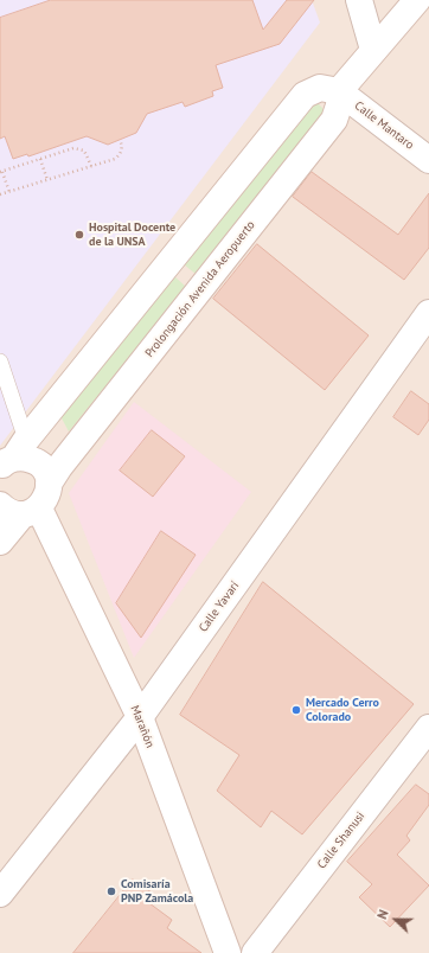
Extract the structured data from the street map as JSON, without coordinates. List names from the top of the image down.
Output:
{
  "streets": {
    "street": [
      "Calle Mantaro",
      "Prolongación Avenida Aeropuerto",
      "Calle Yavarí",
      "Marañón",
      "Calle Shanusi"
    ]
  },
  "crossings": [
    ["Calle Mantaro", "Prolongación Avenida Aeropuerto"],
    ["Prolongación Avenida Aeropuerto", "Marañón"],
    ["Calle Yavarí", "Marañón"]
  ],
  "places": ["Hospital Docente de la UNSA", "Mercado Cerro Colorado", "Comisaría PNP Zamácola"],
  "north": "left"
}
